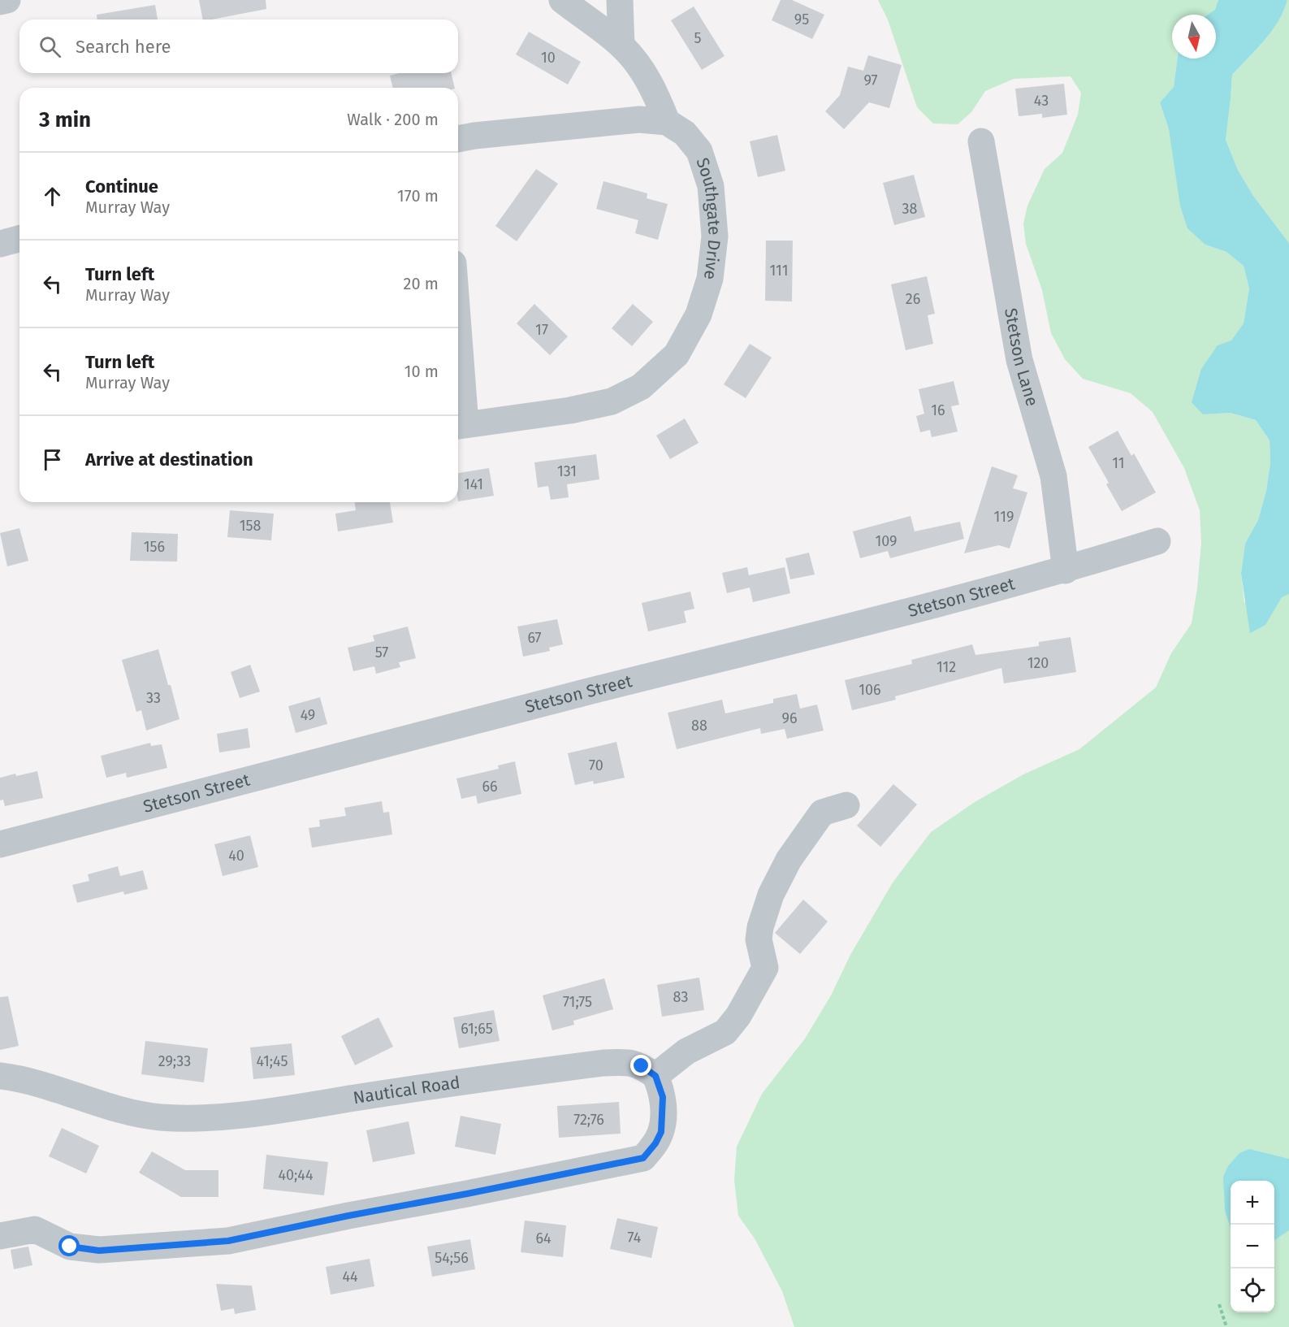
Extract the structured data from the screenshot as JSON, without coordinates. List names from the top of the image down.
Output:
{
  "streets": {
    "street": [
      "Southgate Drive",
      "Stetson Lane",
      "Stetson Street",
      "Nautical Road"
    ]
  },
  "crossings": [
    ["Stetson Lane", "Stetson Street"]
  ],
  "house_numbers": [
    "95",
    "5",
    "10",
    "97",
    "43",
    "38",
    "111",
    "26",
    "17",
    "16",
    "11",
    "131",
    "141",
    "119",
    "158",
    "109",
    "156",
    "67",
    "57",
    "120",
    "112",
    "106",
    "33",
    "49",
    "96",
    "88",
    "70",
    "66",
    "40",
    "83",
    "71;75",
    "61;65",
    "29;33",
    "41;45",
    "72;76",
    "40;44",
    "74",
    "64",
    "54;56",
    "44"
  ],
  "north": "bottom",
  "page": {
    "search": "Search here",
    "heading": ["3 min", "Walk · 200 m"],
    "list": [
      ["Continue", "Murray Way", "170 m"],
      ["Turn left", "Murray Way", "20 m"],
      ["Turn left", "Murray Way", "10 m"],
      "Arrive at destination"
    ],
    "map_buttons": ["+", "−"]
  }
}
